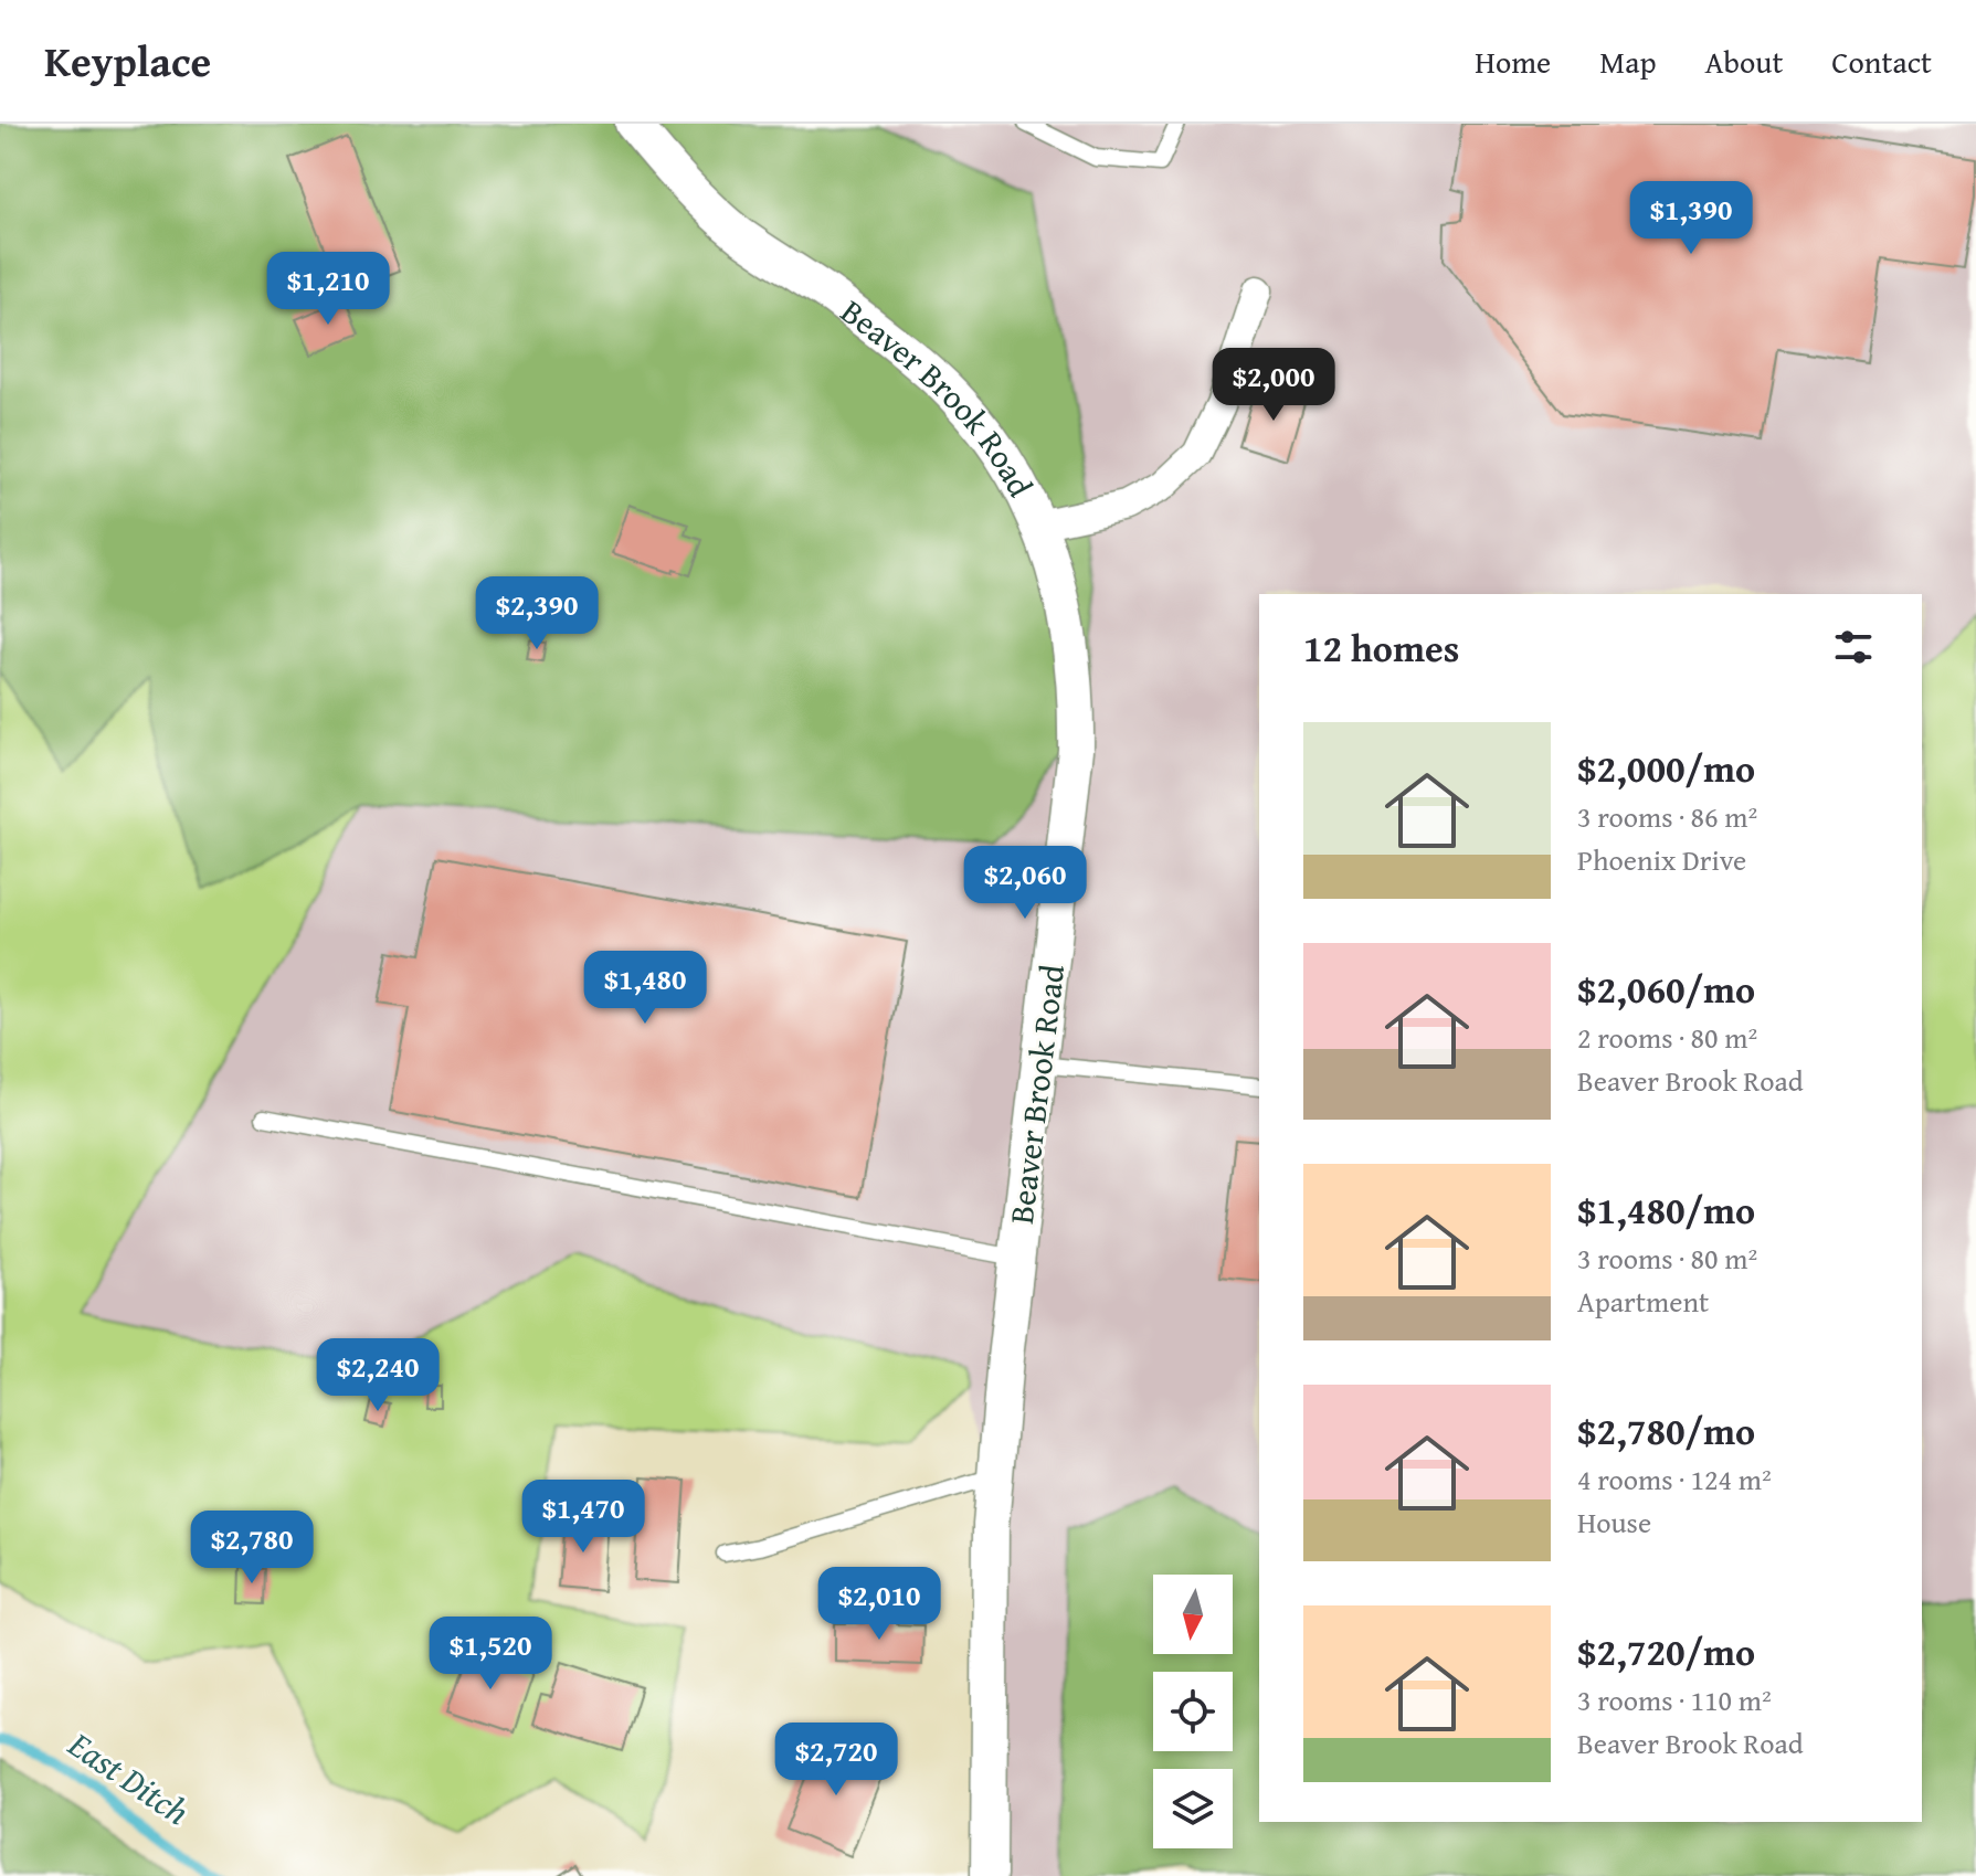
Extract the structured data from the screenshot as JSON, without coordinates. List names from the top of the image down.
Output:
{
  "streets": {
    "street": ["Beaver Brook Road"]
  },
  "water": ["East Ditch"],
  "north": "bottom",
  "page": {
    "header": "Keyplace",
    "nav": [
      "Home",
      "Map",
      "About",
      "Contact"
    ],
    "price": [
      "$1,390",
      "$1,210",
      "$2,000",
      "$2,390",
      "$2,060",
      "$1,480",
      "$2,240",
      "$1,470",
      "$2,780",
      "$2,010",
      "$1,520",
      "$2,720"
    ],
    "heading": "12 homes",
    "list": [
      {
        "name": "$2,000/mo",
        "note": "3 rooms · 86 m² · Phoenix Drive"
      },
      {
        "name": "$2,060/mo",
        "note": "2 rooms · 80 m² · Beaver Brook Road"
      },
      {
        "name": "$1,480/mo",
        "note": "3 rooms · 80 m² · Apartment"
      },
      {
        "name": "$2,780/mo",
        "note": "4 rooms · 124 m² · House"
      },
      {
        "name": "$2,720/mo",
        "note": "3 rooms · 110 m² · Beaver Brook Road"
      }
    ]
  }
}
